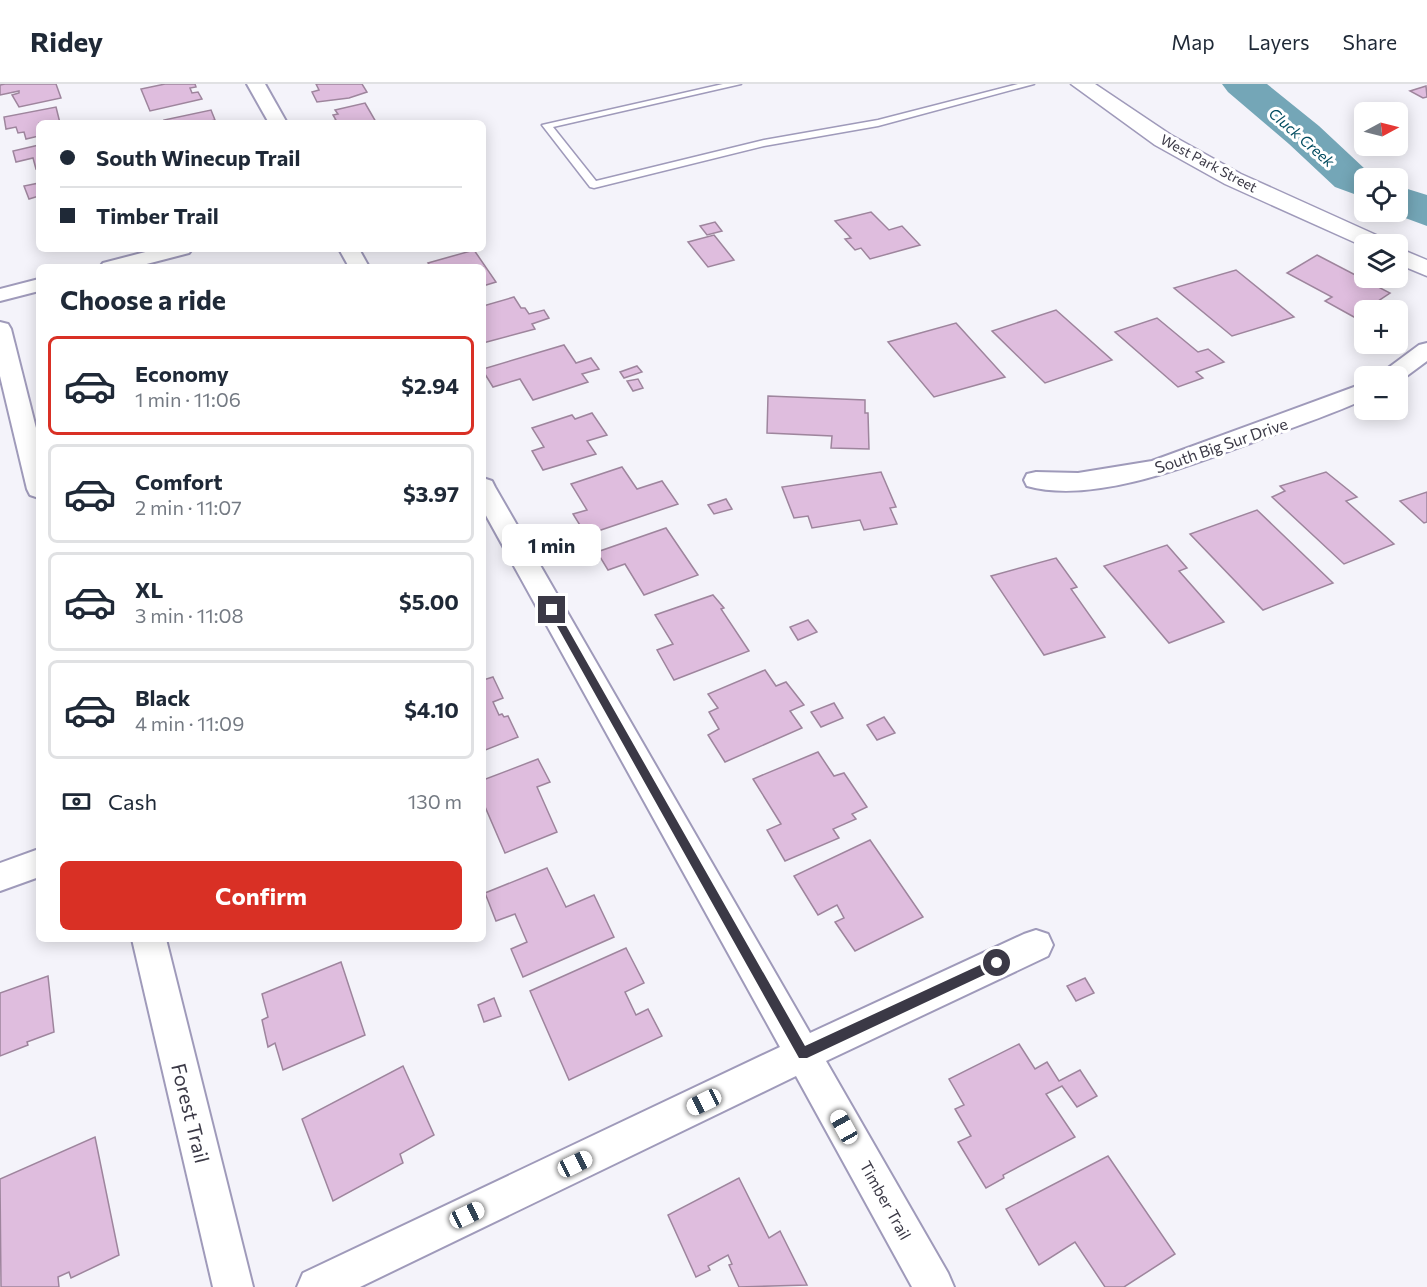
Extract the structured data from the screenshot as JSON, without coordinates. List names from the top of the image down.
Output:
{
  "streets": {
    "street": [
      "West Park Street",
      "South Big Sur Drive",
      "Forest Trail",
      "Timber Trail"
    ]
  },
  "water": ["Cluck Creek"],
  "north": "right",
  "page": {
    "header": "Ridey",
    "nav": ["Map", "Layers", "Share"],
    "map_buttons": ["+", "−"],
    "banner": ["South Winecup Trail", "Timber Trail"],
    "heading": "Choose a ride",
    "list": [
      {
        "name": "Economy",
        "note": "1 min · 11:06",
        "value": "$2.94"
      },
      {
        "name": "Comfort",
        "note": "2 min · 11:07",
        "value": "$3.97"
      },
      {
        "name": "XL",
        "note": "3 min · 11:08",
        "value": "$5.00"
      },
      {
        "name": "Black",
        "note": "4 min · 11:09",
        "value": "$4.10"
      }
    ],
    "bubble": "1 min",
    "pay": ["Cash", "130 m"],
    "buttons": "Confirm"
  }
}
